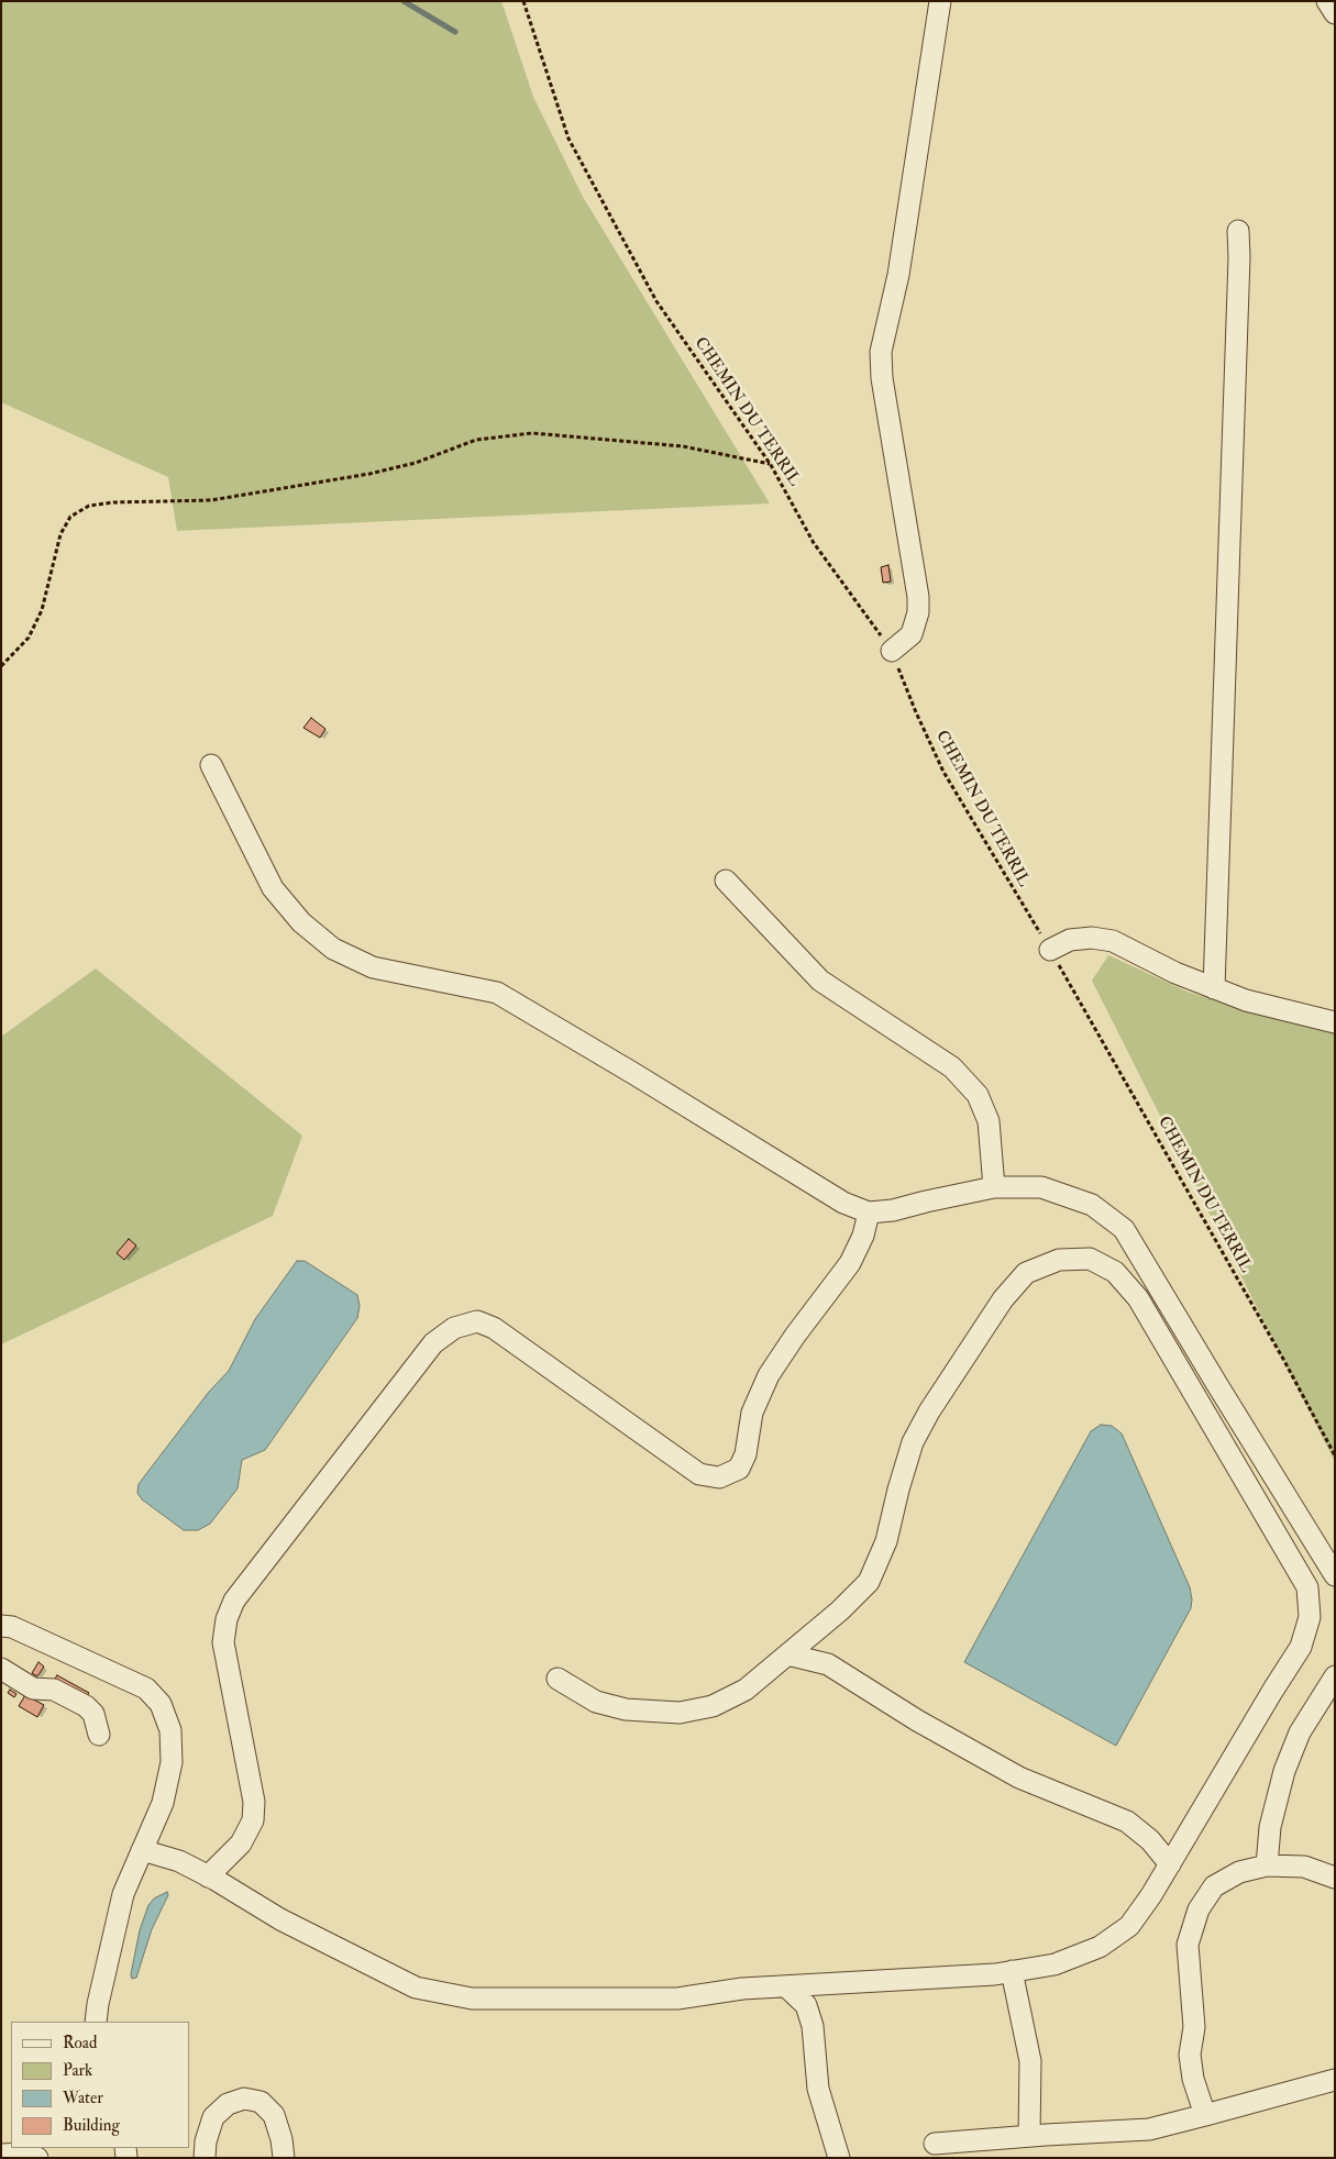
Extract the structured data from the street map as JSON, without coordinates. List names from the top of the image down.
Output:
{
  "streets": {
    "path": ["CHEMIN DU TERRIL"]
  },
  "legend": [
    "Road",
    "Park",
    "Water",
    "Building"
  ]
}
